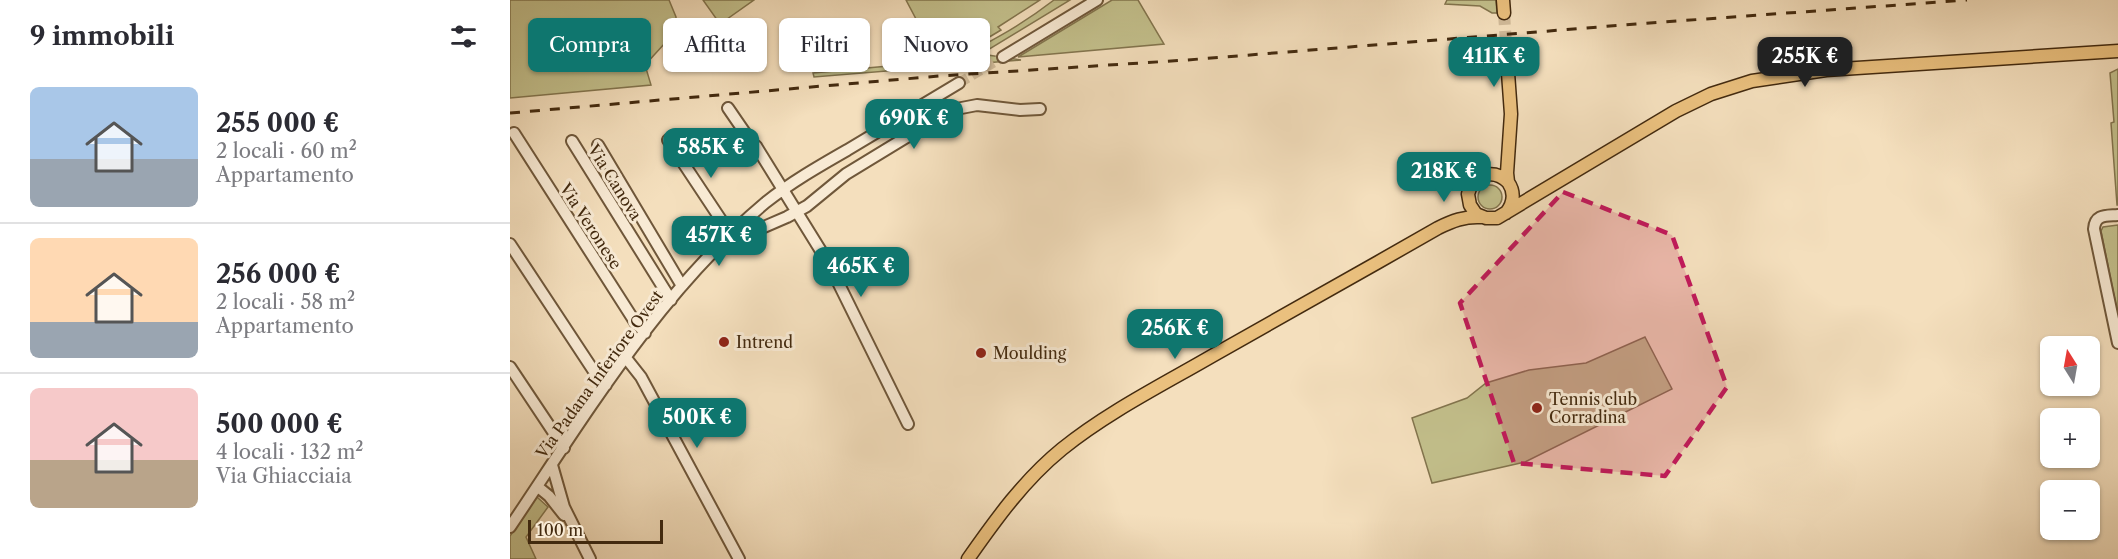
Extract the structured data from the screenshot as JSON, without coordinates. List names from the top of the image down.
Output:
{
  "streets": {
    "street": ["Via Canova", "Via Veronese", "Via Padana Inferiore Ovest"]
  },
  "crossings": [
    ["Via Canova", "Via Padana Inferiore Ovest"],
    ["Via Veronese", "Via Padana Inferiore Ovest"]
  ],
  "places": ["Intrend", "Moulding", "Tennis club Corradina"],
  "scale_bar": "100 m",
  "north": "top",
  "page": {
    "heading": "9 immobili",
    "chip": [
      "Compra",
      "Affitta",
      "Filtri",
      "Nuovo"
    ],
    "price": [
      "411K €",
      "255K €",
      "690K €",
      "585K €",
      "218K €",
      "457K €",
      "465K €",
      "256K €",
      "500K €"
    ],
    "list": [
      {
        "name": "255 000 €",
        "note": "2 locali · 60 m² · Appartamento"
      },
      {
        "name": "256 000 €",
        "note": "2 locali · 58 m² · Appartamento"
      },
      {
        "name": "500 000 €",
        "note": "4 locali · 132 m² · Via Ghiacciaia"
      }
    ],
    "map_buttons": ["+", "−"],
    "scale": "100 m"
  }
}
